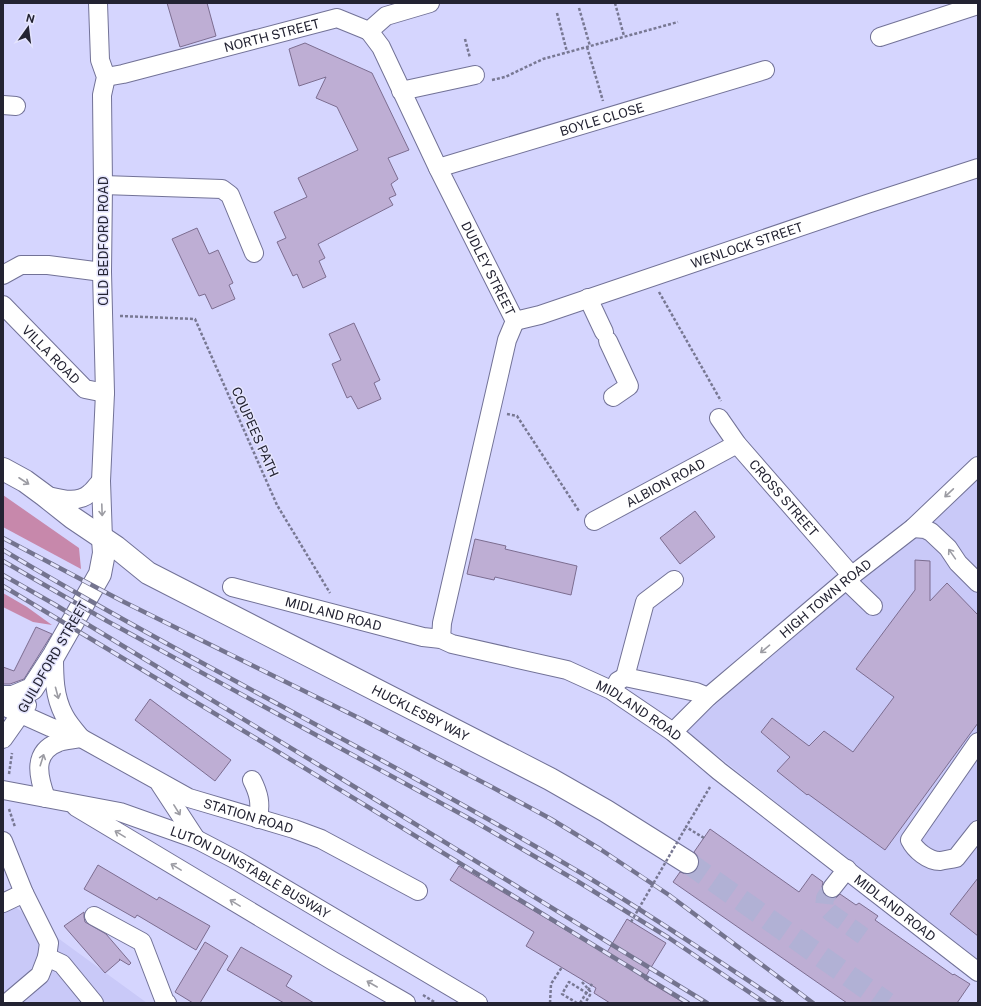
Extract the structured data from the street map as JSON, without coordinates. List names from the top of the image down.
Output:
{
  "streets": {
    "highway": ["GUILDFORD STREET", "HUCKLESBY WAY"],
    "street": [
      "NORTH STREET",
      "BOYLE CLOSE",
      "OLD BEDFORD ROAD",
      "WENLOCK STREET",
      "DUDLEY STREET",
      "VILLA ROAD",
      "ALBION ROAD",
      "CROSS STREET",
      "HIGH TOWN ROAD",
      "MIDLAND ROAD",
      "STATION ROAD",
      "LUTON DUNSTABLE BUSWAY"
    ],
    "path": ["COUPEES PATH"]
  },
  "crossings": [
    ["NORTH STREET", "OLD BEDFORD ROAD"],
    ["NORTH STREET", "DUDLEY STREET"],
    ["BOYLE CLOSE", "DUDLEY STREET"],
    ["OLD BEDFORD ROAD", "VILLA ROAD"],
    ["OLD BEDFORD ROAD", "GUILDFORD STREET"],
    ["OLD BEDFORD ROAD", "HUCKLESBY WAY"],
    ["WENLOCK STREET", "DUDLEY STREET"],
    ["DUDLEY STREET", "MIDLAND ROAD"],
    ["COUPEES PATH", "MIDLAND ROAD"],
    ["ALBION ROAD", "CROSS STREET"],
    ["CROSS STREET", "HIGH TOWN ROAD"],
    ["HIGH TOWN ROAD", "MIDLAND ROAD"],
    ["GUILDFORD STREET", "HUCKLESBY WAY"],
    ["GUILDFORD STREET", "STATION ROAD"]
  ],
  "one_way": ["HIGH TOWN ROAD"],
  "north": "top"
}
